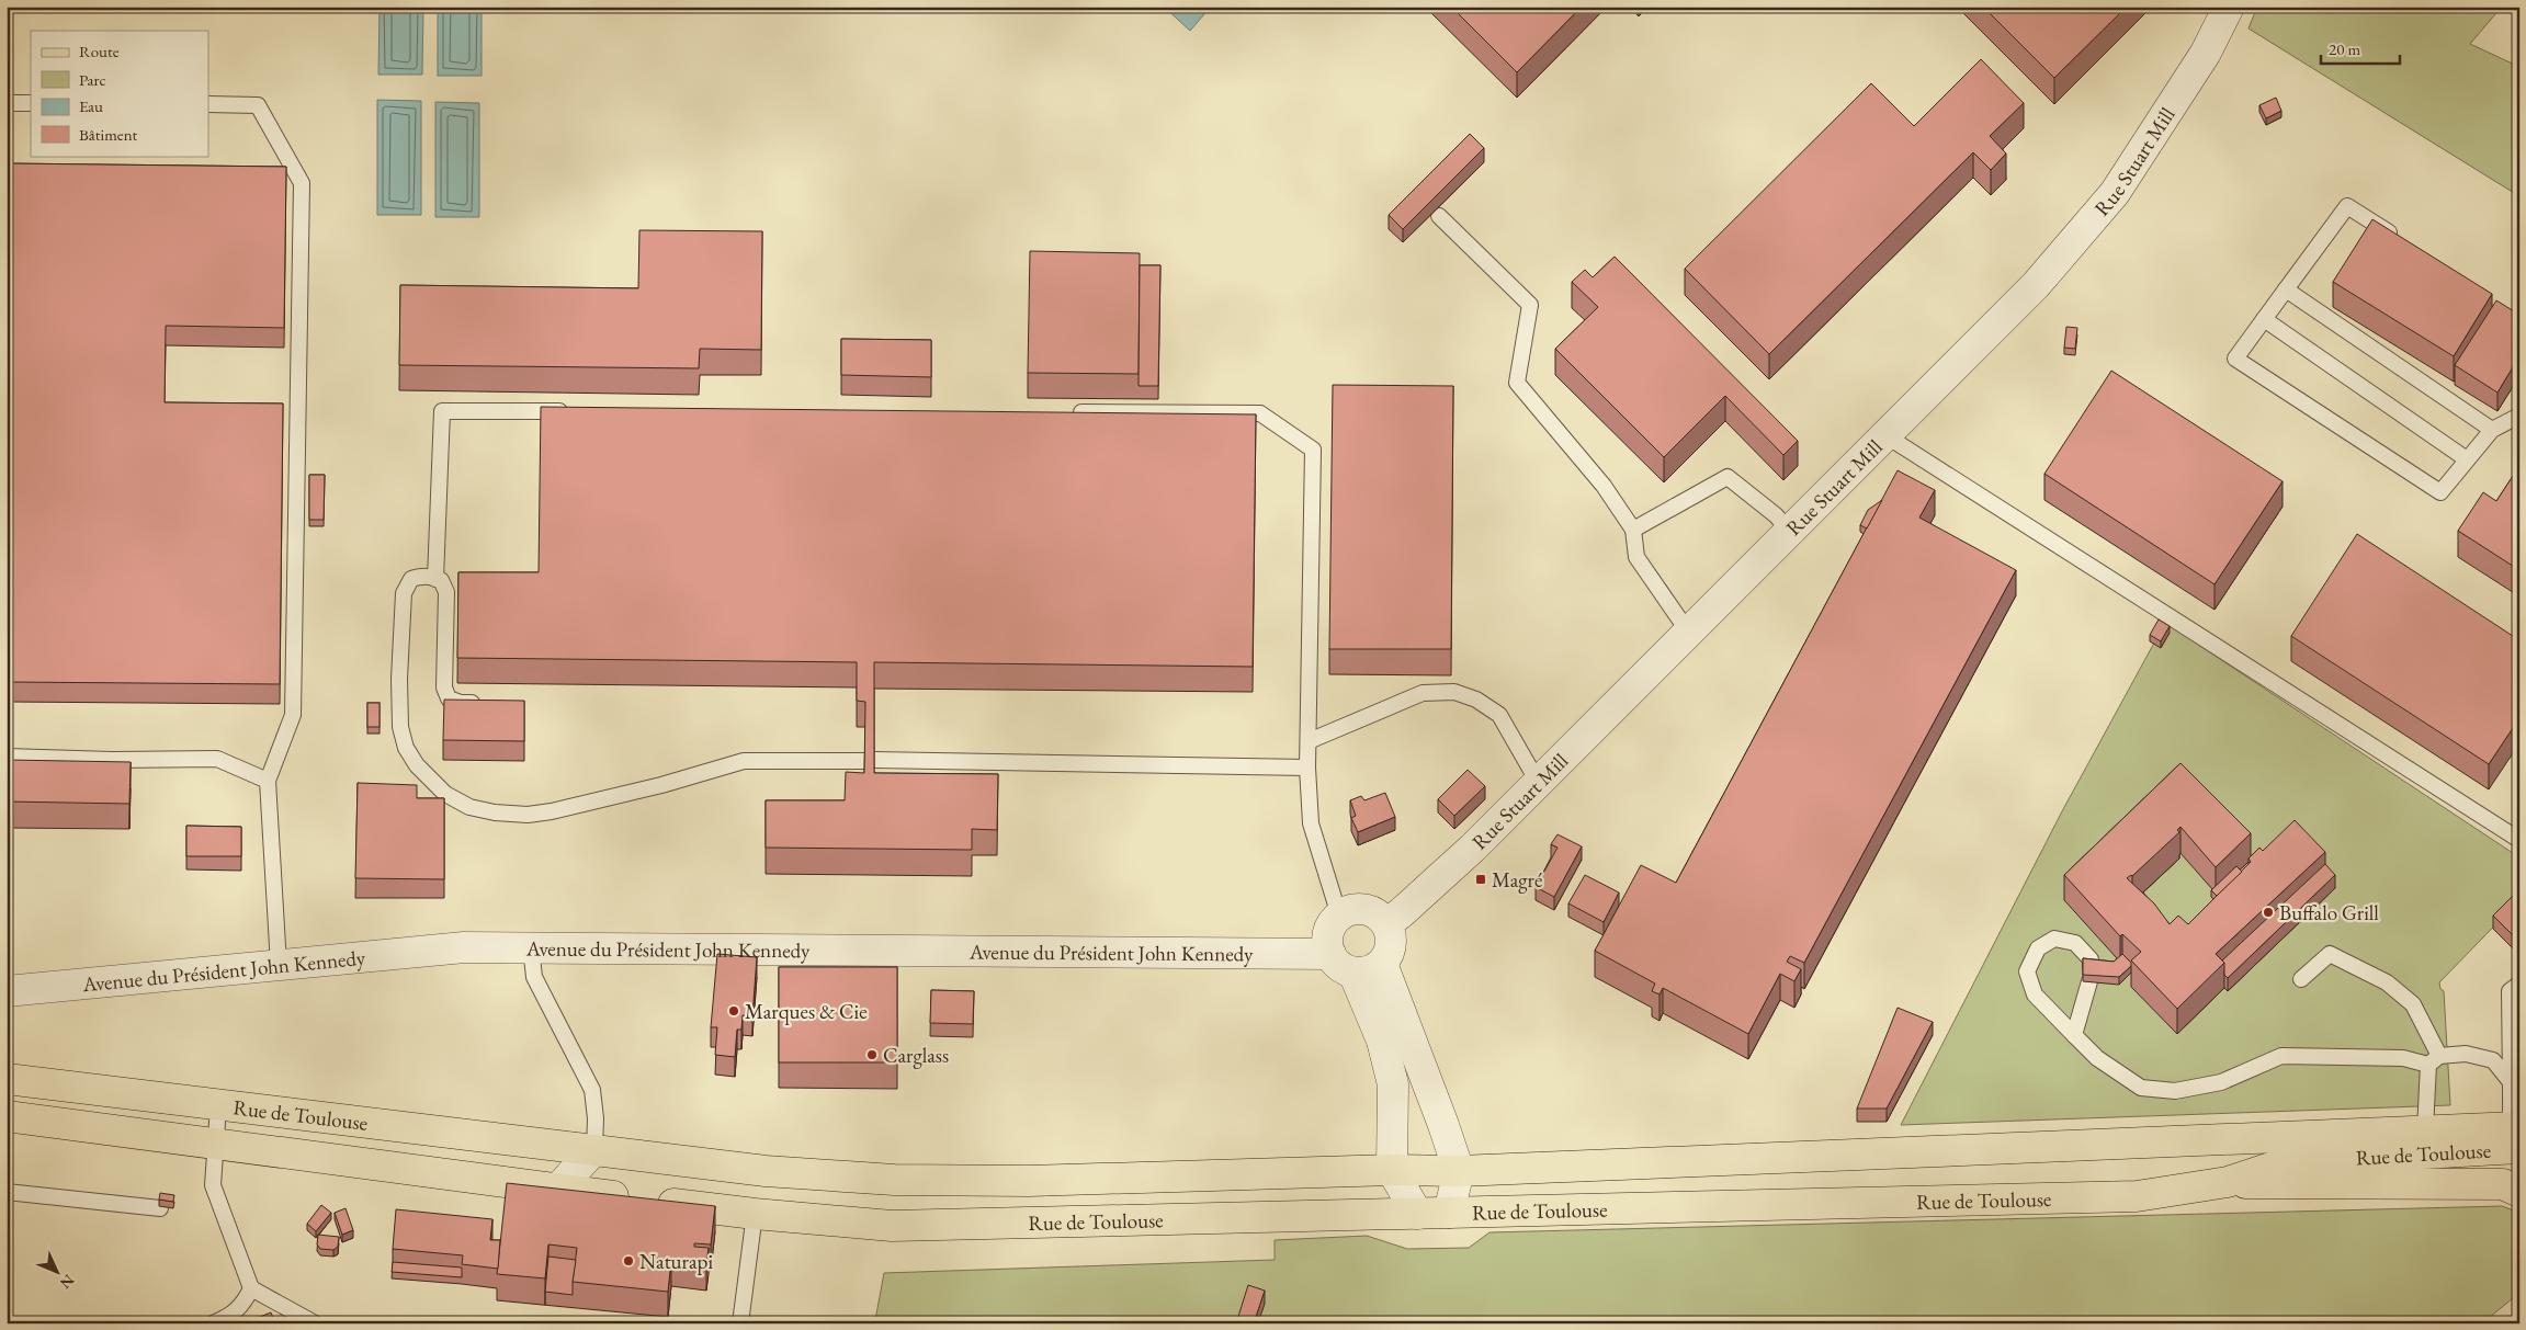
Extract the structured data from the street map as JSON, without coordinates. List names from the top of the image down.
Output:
{
  "streets": {
    "main road": ["Rue de Toulouse"],
    "street": ["Rue Stuart Mill", "Avenue du Président John Kennedy"]
  },
  "crossings": [
    ["Rue Stuart Mill", "Avenue du Président John Kennedy"]
  ],
  "places": {
    "transit": ["Magré"],
    "other": [
      "Buffalo Grill",
      "Marques & Cie",
      "Carglass",
      "Naturapi"
    ]
  },
  "legend": [
    "Route",
    "Parc",
    "Eau",
    "Bâtiment"
  ],
  "scale_bar": "20 m",
  "north": "bottom right"
}
